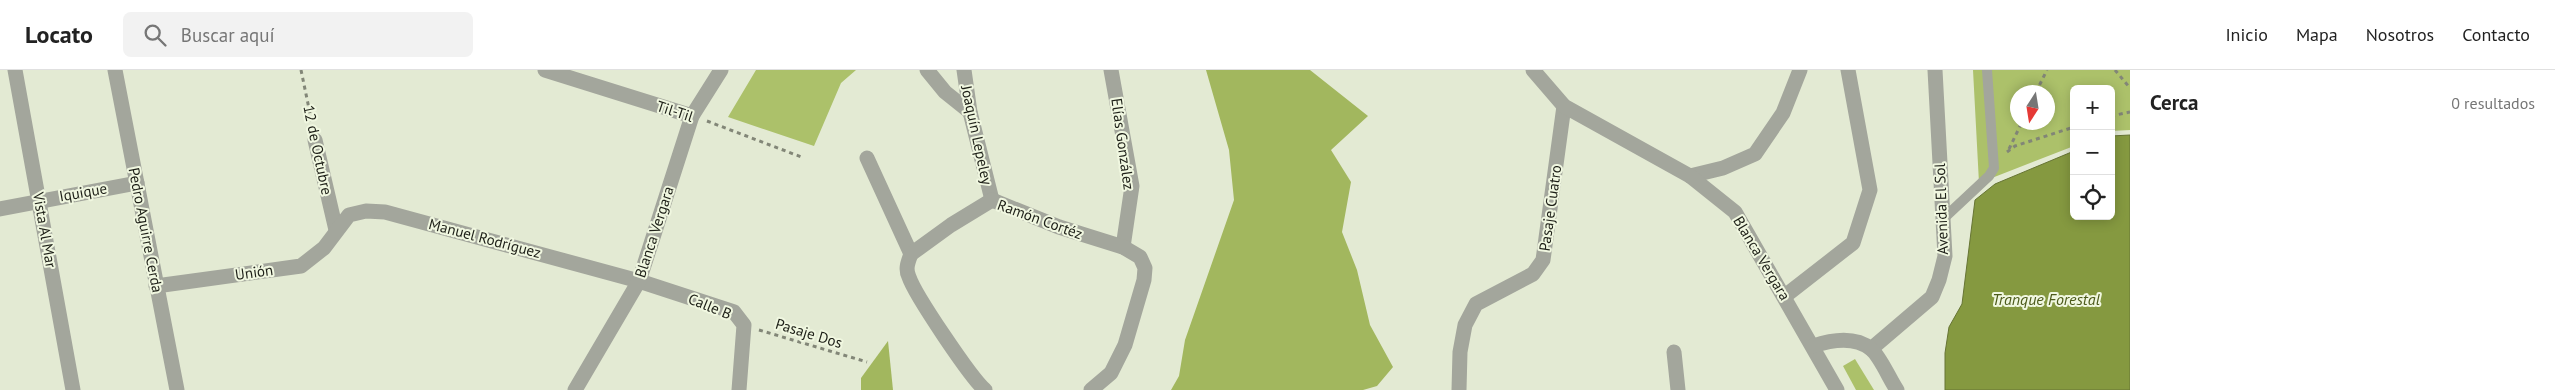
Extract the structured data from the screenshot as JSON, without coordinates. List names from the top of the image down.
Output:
{
  "streets": {
    "street": [
      "Til-Til",
      "Joaquín Lepeley",
      "Elías González",
      "12 de Octubre",
      "Iquique",
      "Pasaje Cuatro",
      "Avenida El Sol",
      "Ramón Cortéz",
      "Vista Al Mar",
      "Pedro Aguirre Cerda",
      "Blanca Vergara",
      "Manuel Rodríguez",
      "Unión",
      "Calle B"
    ],
    "path": ["Pasaje Dos"]
  },
  "crossings": [
    ["Til-Til", "Blanca Vergara"],
    ["Joaquín Lepeley", "Ramón Cortéz"],
    ["Elías González", "Ramón Cortéz"],
    ["12 de Octubre", "Manuel Rodríguez"],
    ["12 de Octubre", "Unión"],
    ["Iquique", "Vista Al Mar"],
    ["Iquique", "Pedro Aguirre Cerda"],
    ["Pasaje Cuatro", "Blanca Vergara"],
    ["Pedro Aguirre Cerda", "Unión"],
    ["Blanca Vergara", "Manuel Rodríguez"],
    ["Blanca Vergara", "Calle B"],
    ["Manuel Rodríguez", "Unión"],
    ["Manuel Rodríguez", "Calle B"],
    ["Calle B", "Pasaje Dos"]
  ],
  "water": ["Tranque Forestal"],
  "north": "bottom",
  "page": {
    "header": "Locato",
    "search": "Buscar aquí",
    "nav": [
      "Inicio",
      "Mapa",
      "Nosotros",
      "Contacto"
    ],
    "heading": ["Cerca", "0 resultados"],
    "map_buttons": ["+", "−"]
  }
}
